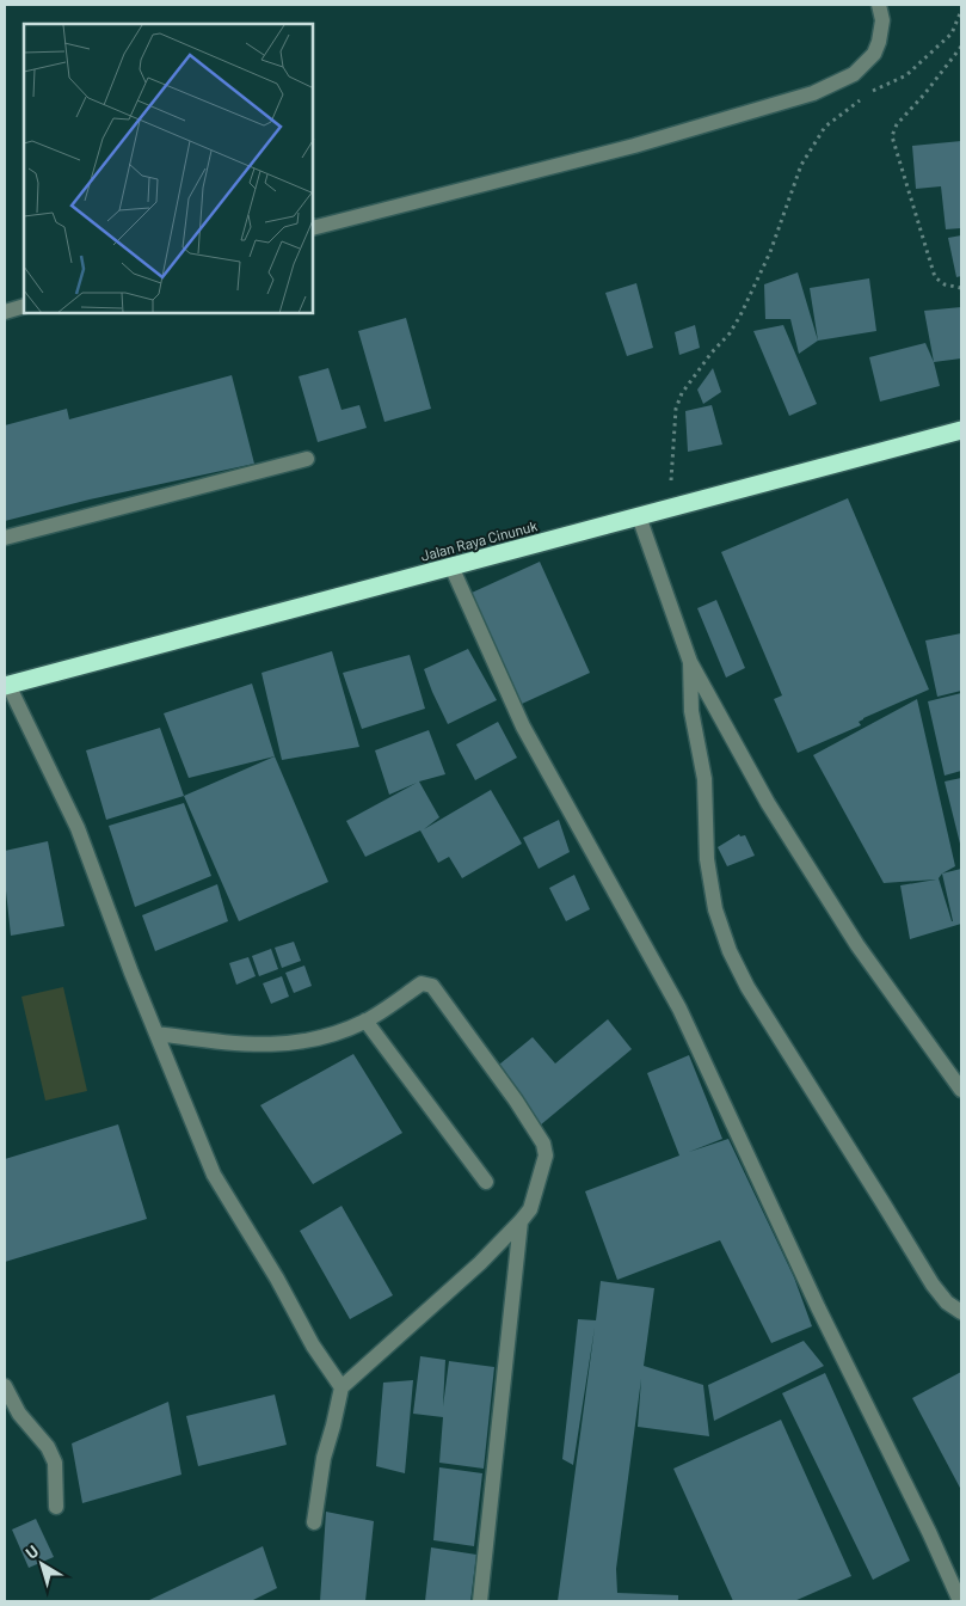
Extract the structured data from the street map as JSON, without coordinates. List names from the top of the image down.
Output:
{
  "streets": {
    "highway": ["Jalan Raya Cinunuk"]
  },
  "north": "top left"
}
